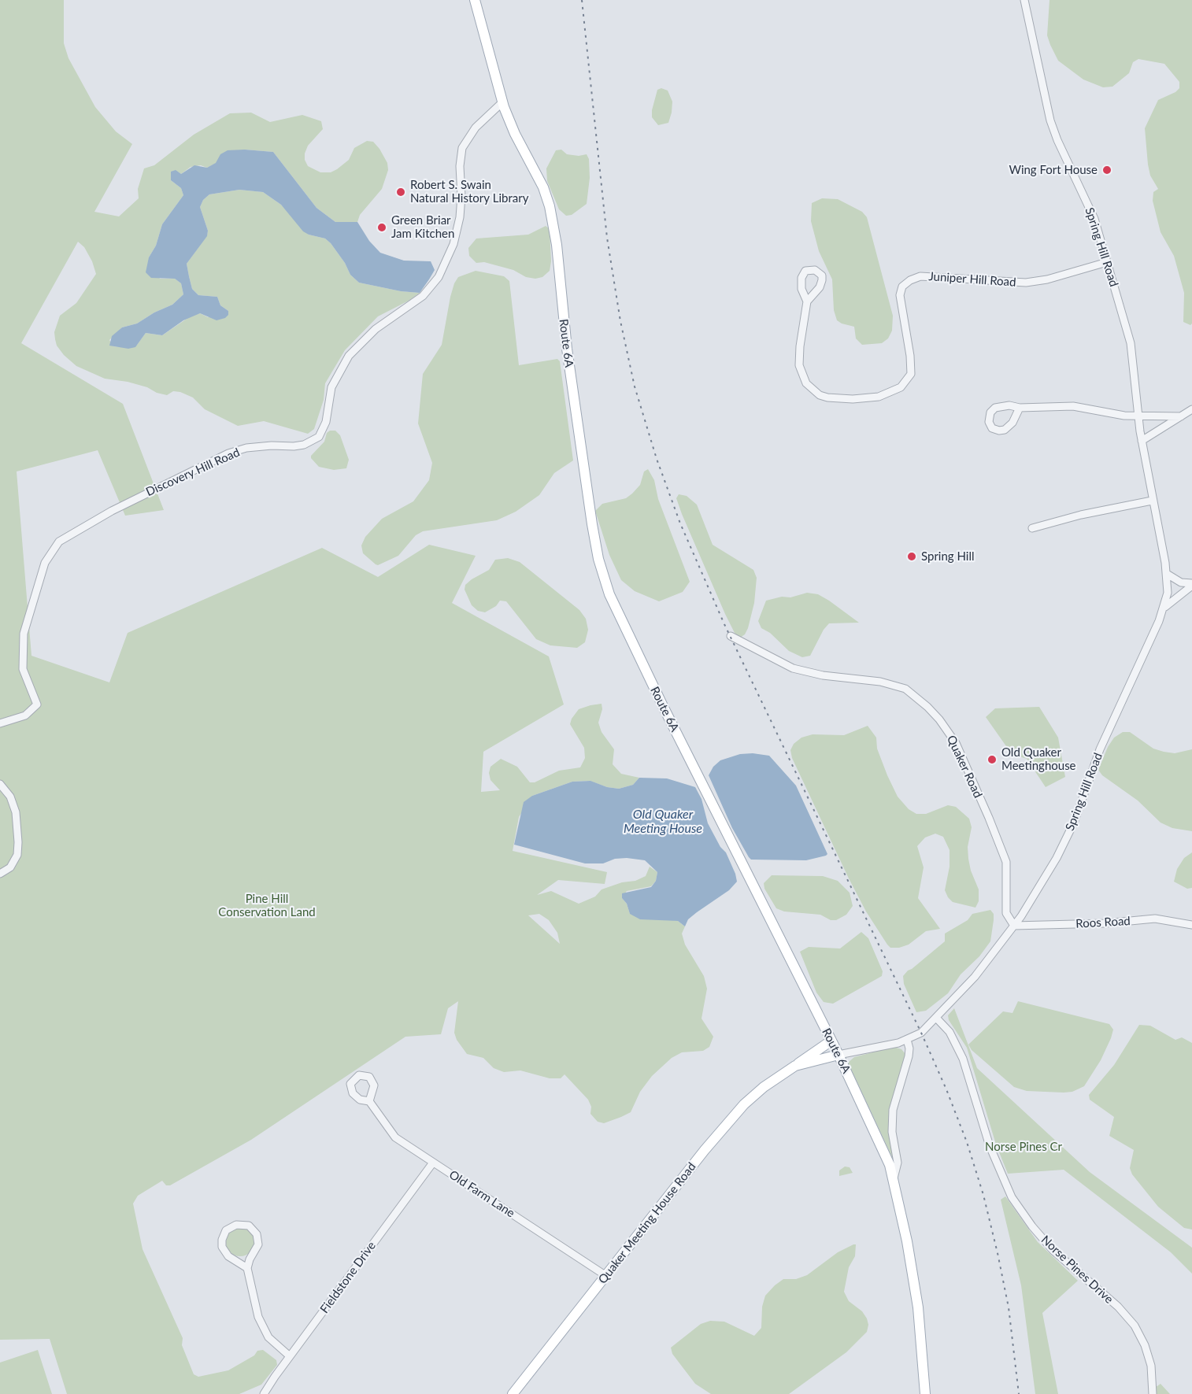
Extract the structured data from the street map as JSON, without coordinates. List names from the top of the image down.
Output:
{
  "streets": {
    "main road": ["Route 6A", "Quaker Meeting House Road"],
    "street": [
      "Spring Hill Road",
      "Juniper Hill Road",
      "Discovery Hill Road",
      "Quaker Road",
      "Roos Road",
      "Old Farm Lane",
      "Norse Pines Drive",
      "Fieldstone Drive"
    ]
  },
  "crossings": [
    ["Spring Hill Road", "Juniper Hill Road"],
    ["Spring Hill Road", "Route 6A"],
    ["Spring Hill Road", "Quaker Road"],
    ["Spring Hill Road", "Roos Road"],
    ["Spring Hill Road", "Quaker Meeting House Road"],
    ["Spring Hill Road", "Norse Pines Drive"],
    ["Route 6A", "Discovery Hill Road"],
    ["Route 6A", "Quaker Meeting House Road"],
    ["Quaker Road", "Roos Road"],
    ["Old Farm Lane", "Quaker Meeting House Road"],
    ["Old Farm Lane", "Fieldstone Drive"]
  ],
  "water": ["Old Quaker Meeting House"],
  "parks": ["Pine Hill Conservation Land", "Norse Pines Cr"],
  "places": [
    "Wing Fort House",
    "Robert S. Swain Natural History Library",
    "Green Briar Jam Kitchen",
    "Spring Hill",
    "Old Quaker Meetinghouse"
  ]
}
